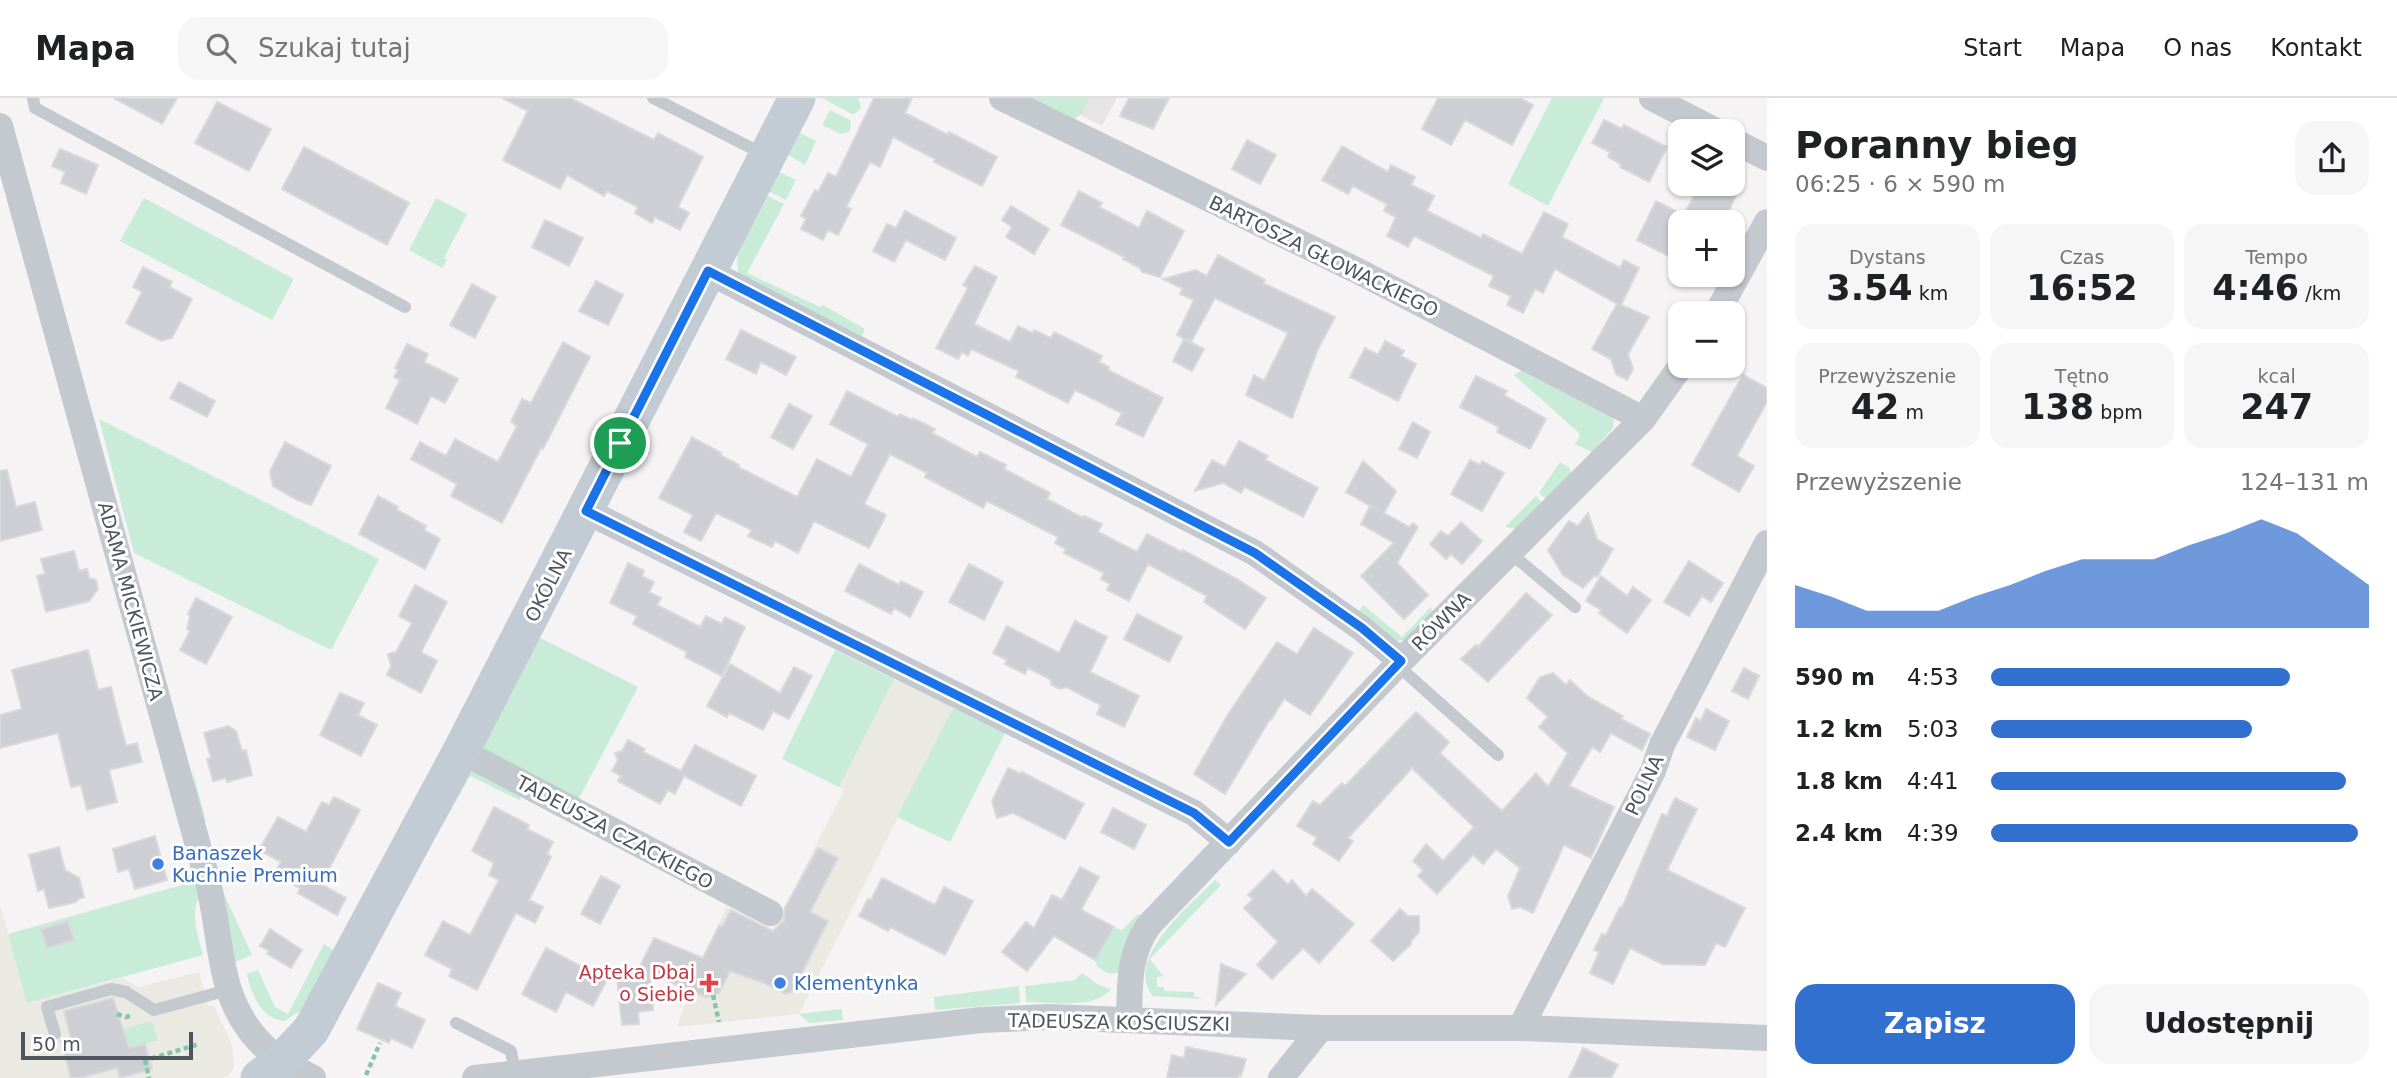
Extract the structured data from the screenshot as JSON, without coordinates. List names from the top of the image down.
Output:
{
  "streets": {
    "street": [
      "BARTOSZA GŁOWACKIEGO",
      "OKÓLNA",
      "ADAMA MICKIEWICZA",
      "RÓWNA",
      "POLNA",
      "TADEUSZA CZACKIEGO",
      "TADEUSZA KOŚCIUSZKI"
    ]
  },
  "crossings": [
    ["BARTOSZA GŁOWACKIEGO", "RÓWNA"],
    ["OKÓLNA", "ADAMA MICKIEWICZA"],
    ["OKÓLNA", "TADEUSZA CZACKIEGO"],
    ["RÓWNA", "TADEUSZA KOŚCIUSZKI"],
    ["POLNA", "TADEUSZA KOŚCIUSZKI"]
  ],
  "places": {
    "other": ["Banaszek Kuchnie Premium", "Klementynka"],
    "health": ["Apteka Dbaj o Siebie"]
  },
  "scale_bar": "50 m",
  "page": {
    "header": "Mapa",
    "search": "Szukaj tutaj",
    "nav": [
      "Start",
      "Mapa",
      "O nas",
      "Kontakt"
    ],
    "heading": ["Poranny bieg", "06:25 · 6 × 590 m"],
    "map_buttons": ["+", "−"],
    "stats": [
      ["Dystans", "3.54 km"],
      ["Czas", "16:52"],
      ["Tempo", "4:46 /km"],
      ["Przewyższenie", "42 m"],
      ["Tętno", "138 bpm"],
      ["kcal", "247"]
    ],
    "chart": ["Przewyższenie", "124–131 m"],
    "list": [
      {
        "name": "590 m",
        "note": "4:53"
      },
      {
        "name": "1.2 km",
        "note": "5:03"
      },
      {
        "name": "1.8 km",
        "note": "4:41"
      },
      {
        "name": "2.4 km",
        "note": "4:39"
      }
    ],
    "buttons": ["Zapisz", "Udostępnij"],
    "scale": "50 m"
  }
}
